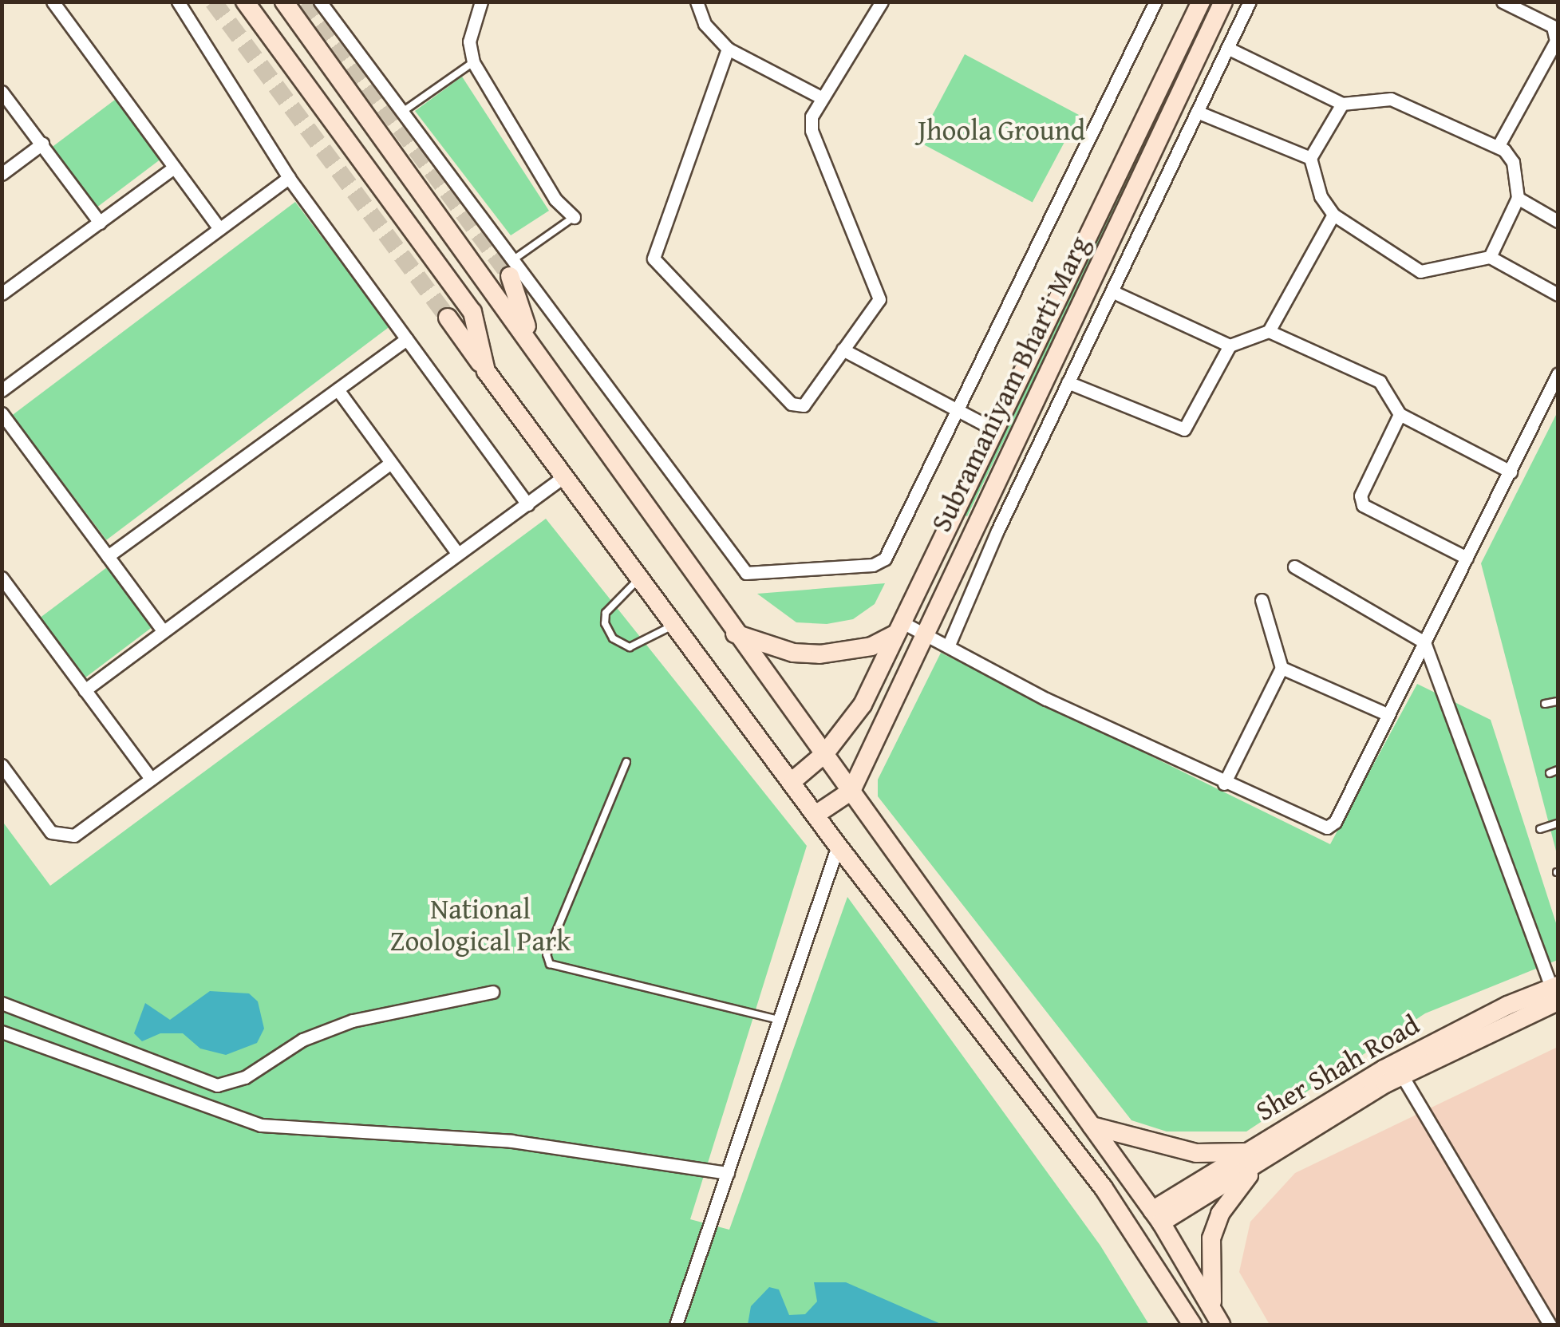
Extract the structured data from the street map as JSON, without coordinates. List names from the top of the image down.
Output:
{
  "streets": {
    "main road": ["Subramaniyam Bharti Marg", "Sher Shah Road"]
  },
  "parks": ["Jhoola Ground", "National Zoological Park"]
}
